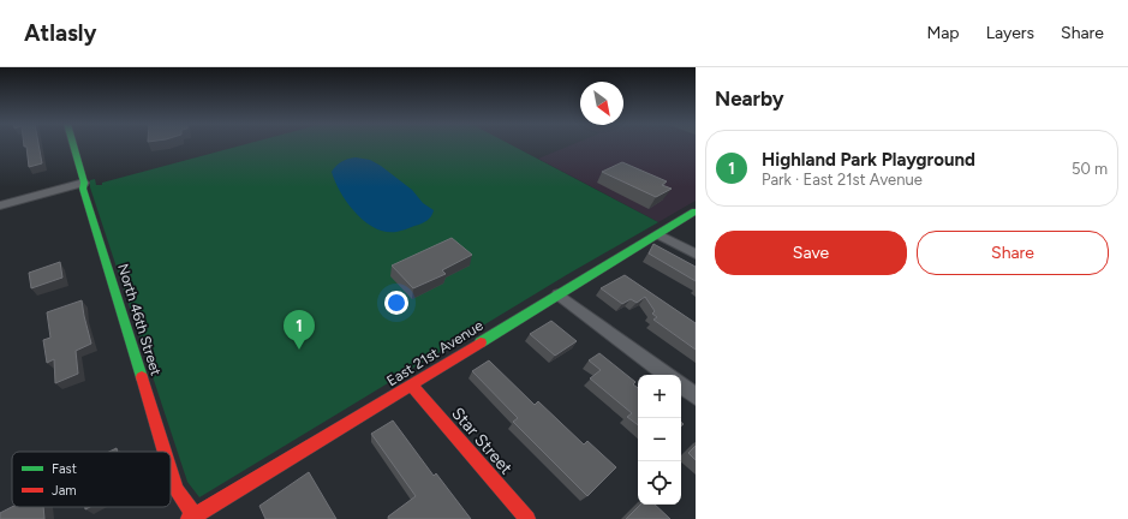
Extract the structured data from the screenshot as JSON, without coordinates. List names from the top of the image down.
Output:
{
  "streets": {
    "street": ["North 46th Street", "East 21st Avenue", "Star Street"]
  },
  "crossings": [
    ["North 46th Street", "East 21st Avenue"],
    ["East 21st Avenue", "Star Street"]
  ],
  "legend": ["Fast", "Jam"],
  "north": "bottom right",
  "page": {
    "header": "Atlasly",
    "nav": ["Map", "Layers", "Share"],
    "heading": "Nearby",
    "list": [
      {
        "mark": "1",
        "name": "Highland Park Playground",
        "note": "Park · East 21st Avenue",
        "value": "50 m"
      }
    ],
    "buttons": ["Save", "Share"],
    "pins": "1",
    "map_buttons": ["+", "−"]
  }
}
